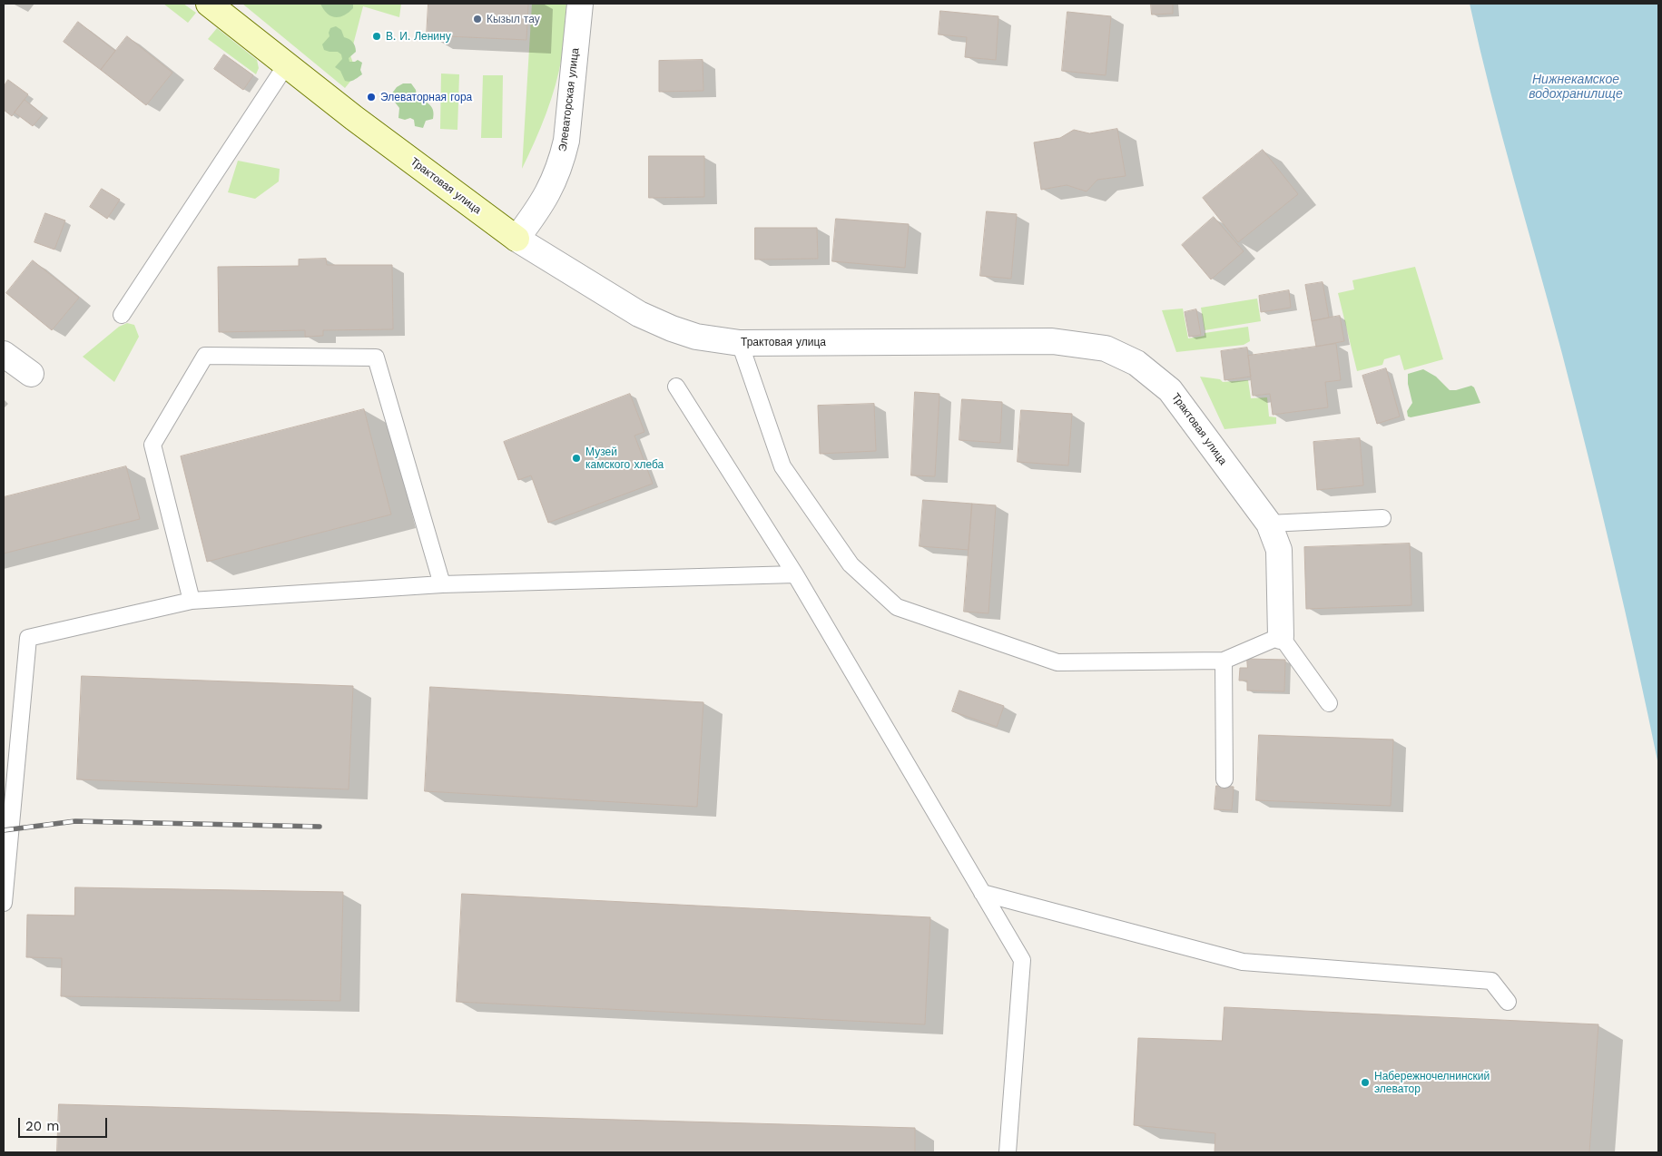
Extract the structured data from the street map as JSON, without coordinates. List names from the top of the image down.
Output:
{
  "streets": {
    "street": ["Элеваторская улица", "Трактовая улица"]
  },
  "crossings": [
    ["Элеваторская улица", "Трактовая улица"]
  ],
  "water": ["Нижнекамское водохранилище"],
  "places": [
    "Кызыл тау",
    "В. И. Ленину",
    "Элеваторная гора",
    "Музей камского хлеба",
    "Набережночелнинский элеватор"
  ],
  "scale_bar": "20 m"
}
